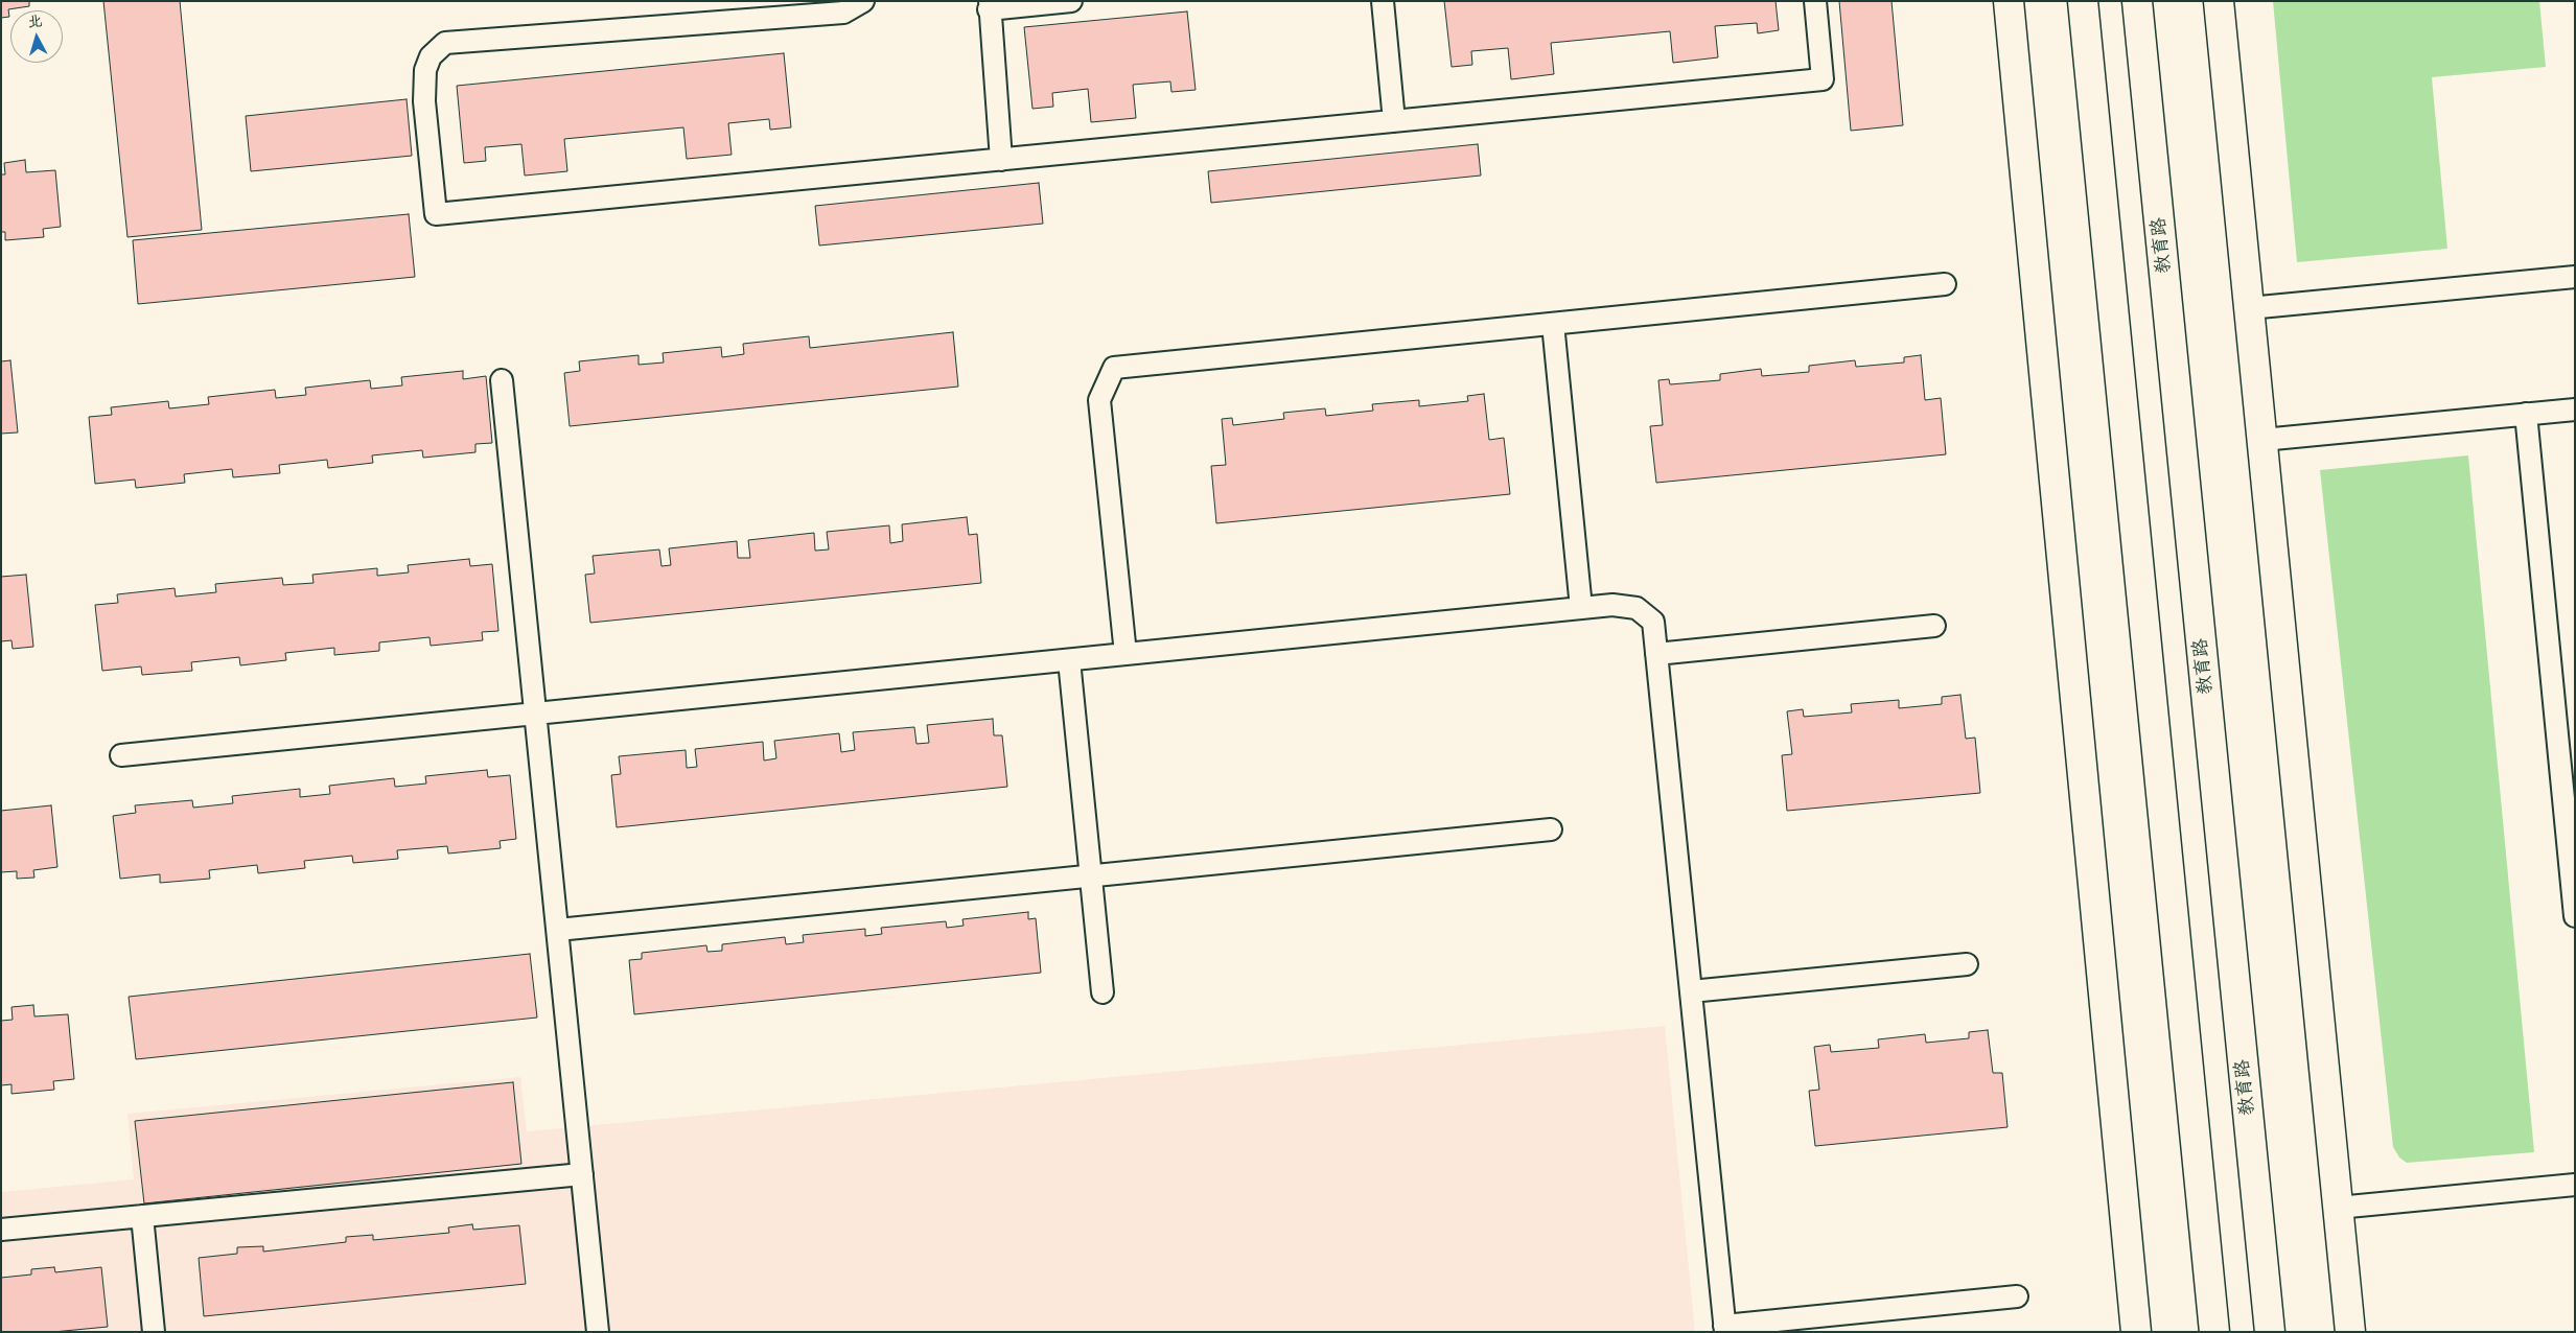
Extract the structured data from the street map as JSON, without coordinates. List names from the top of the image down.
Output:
{
  "streets": {
    "street": ["教育路"]
  },
  "north": "top"
}
